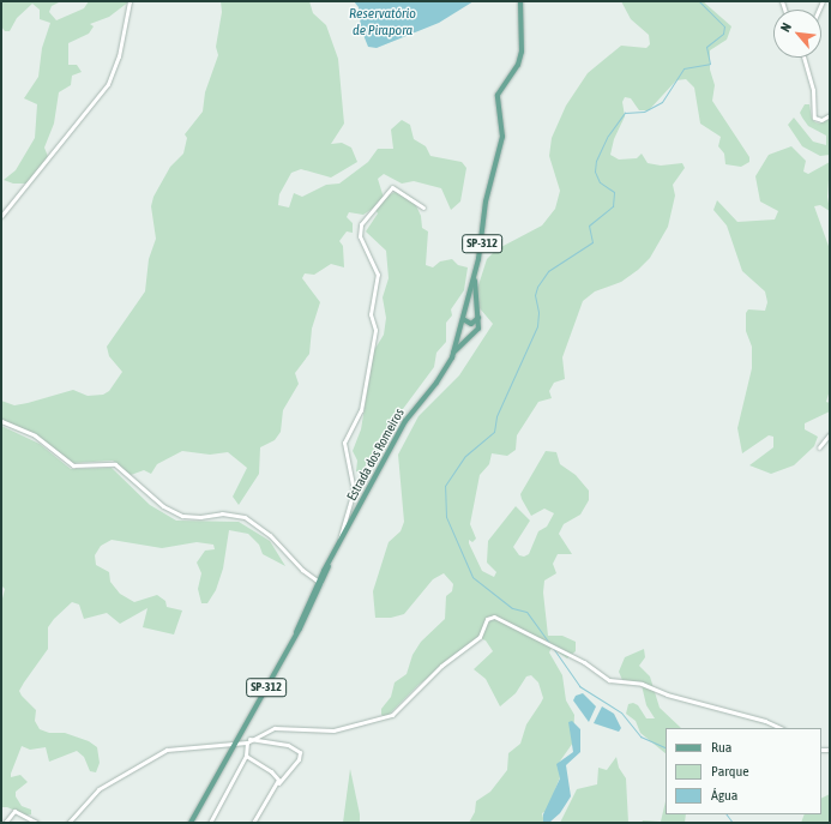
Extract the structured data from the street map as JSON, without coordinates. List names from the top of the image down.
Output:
{
  "streets": {
    "main road": ["SP-312", "Estrada dos Romeiros"]
  },
  "water": ["Reservatório de Pirapora"],
  "legend": ["Rua", "Parque", "Água"],
  "north": "top left"
}
